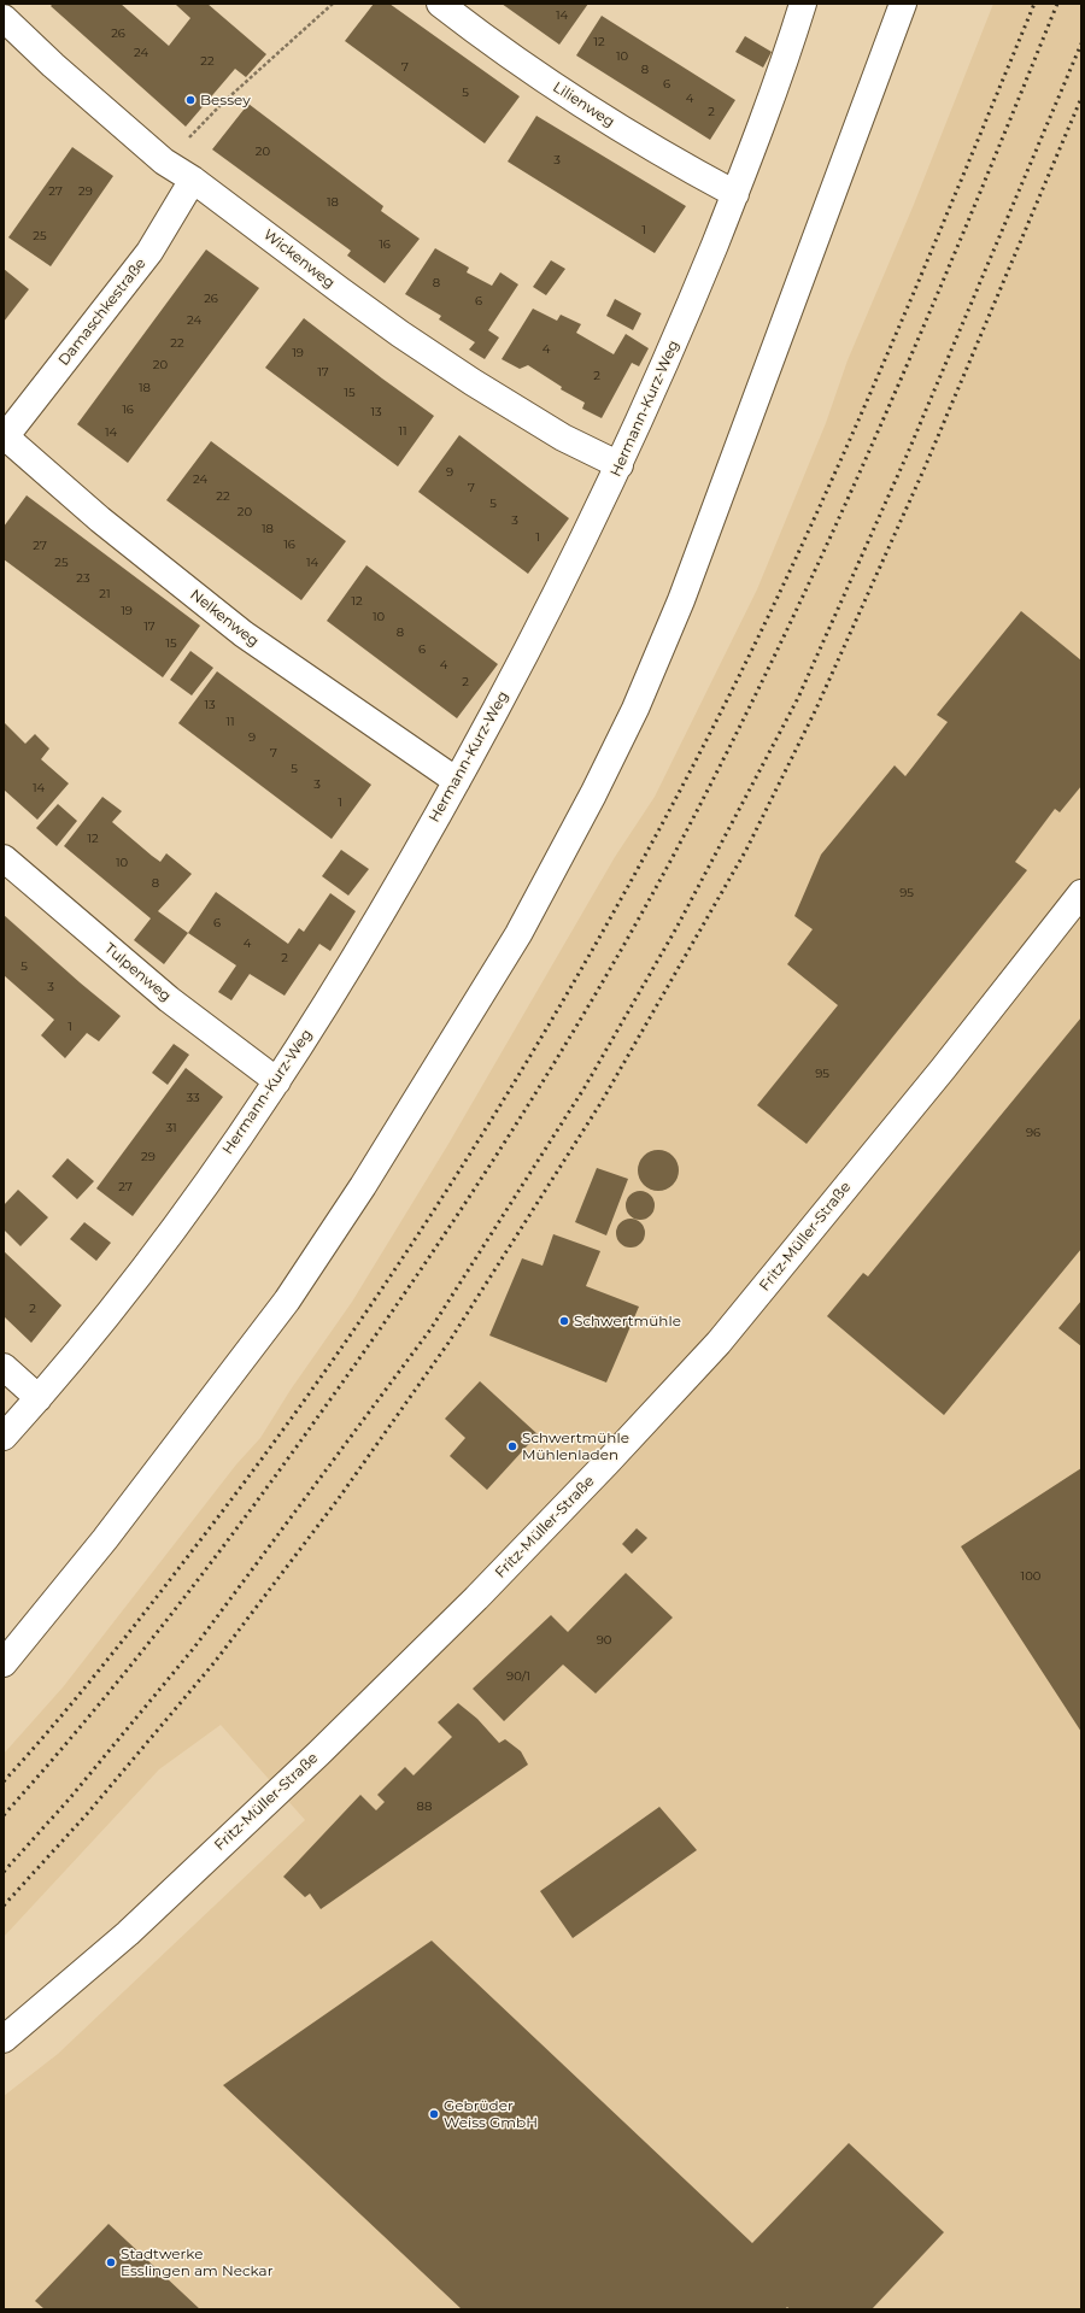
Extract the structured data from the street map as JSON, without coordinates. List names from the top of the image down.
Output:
{
  "streets": {
    "street": [
      "Lilienweg",
      "Wickenweg",
      "Damaschkestraße",
      "Hermann-Kurz-Weg",
      "Nelkenweg",
      "Tulpenweg",
      "Fritz-Müller-Straße"
    ]
  },
  "crossings": [
    ["Lilienweg", "Hermann-Kurz-Weg"],
    ["Wickenweg", "Damaschkestraße"],
    ["Wickenweg", "Hermann-Kurz-Weg"],
    ["Damaschkestraße", "Nelkenweg"],
    ["Hermann-Kurz-Weg", "Nelkenweg"],
    ["Hermann-Kurz-Weg", "Tulpenweg"]
  ],
  "places": [
    "Bessey",
    "Schwertmühle",
    "Schwertmühle Mühlenladen",
    "Gebrüder Weiss GmbH",
    "Stadtwerke Esslingen am Neckar"
  ],
  "house_numbers": [
    "14",
    "26",
    "12",
    "24",
    "10",
    "22",
    "7",
    "8",
    "6",
    "5",
    "4",
    "2",
    "20",
    "3",
    "27",
    "29",
    "18",
    "1",
    "25",
    "16",
    "8",
    "26",
    "6",
    "24",
    "22",
    "4",
    "19",
    "20",
    "17",
    "2",
    "18",
    "15",
    "16",
    "13",
    "11",
    "14",
    "9",
    "24",
    "7",
    "22",
    "5",
    "20",
    "3",
    "18",
    "1",
    "16",
    "27",
    "25",
    "14",
    "23",
    "21",
    "12",
    "19",
    "10",
    "17",
    "8",
    "15",
    "6",
    "4",
    "2",
    "13",
    "11",
    "9",
    "7",
    "5",
    "3",
    "14",
    "1",
    "12",
    "10",
    "8",
    "95",
    "6",
    "4",
    "2",
    "5",
    "3",
    "1",
    "95",
    "33",
    "31",
    "96",
    "29",
    "27",
    "2",
    "100",
    "90",
    "90/1",
    "88"
  ]
}
